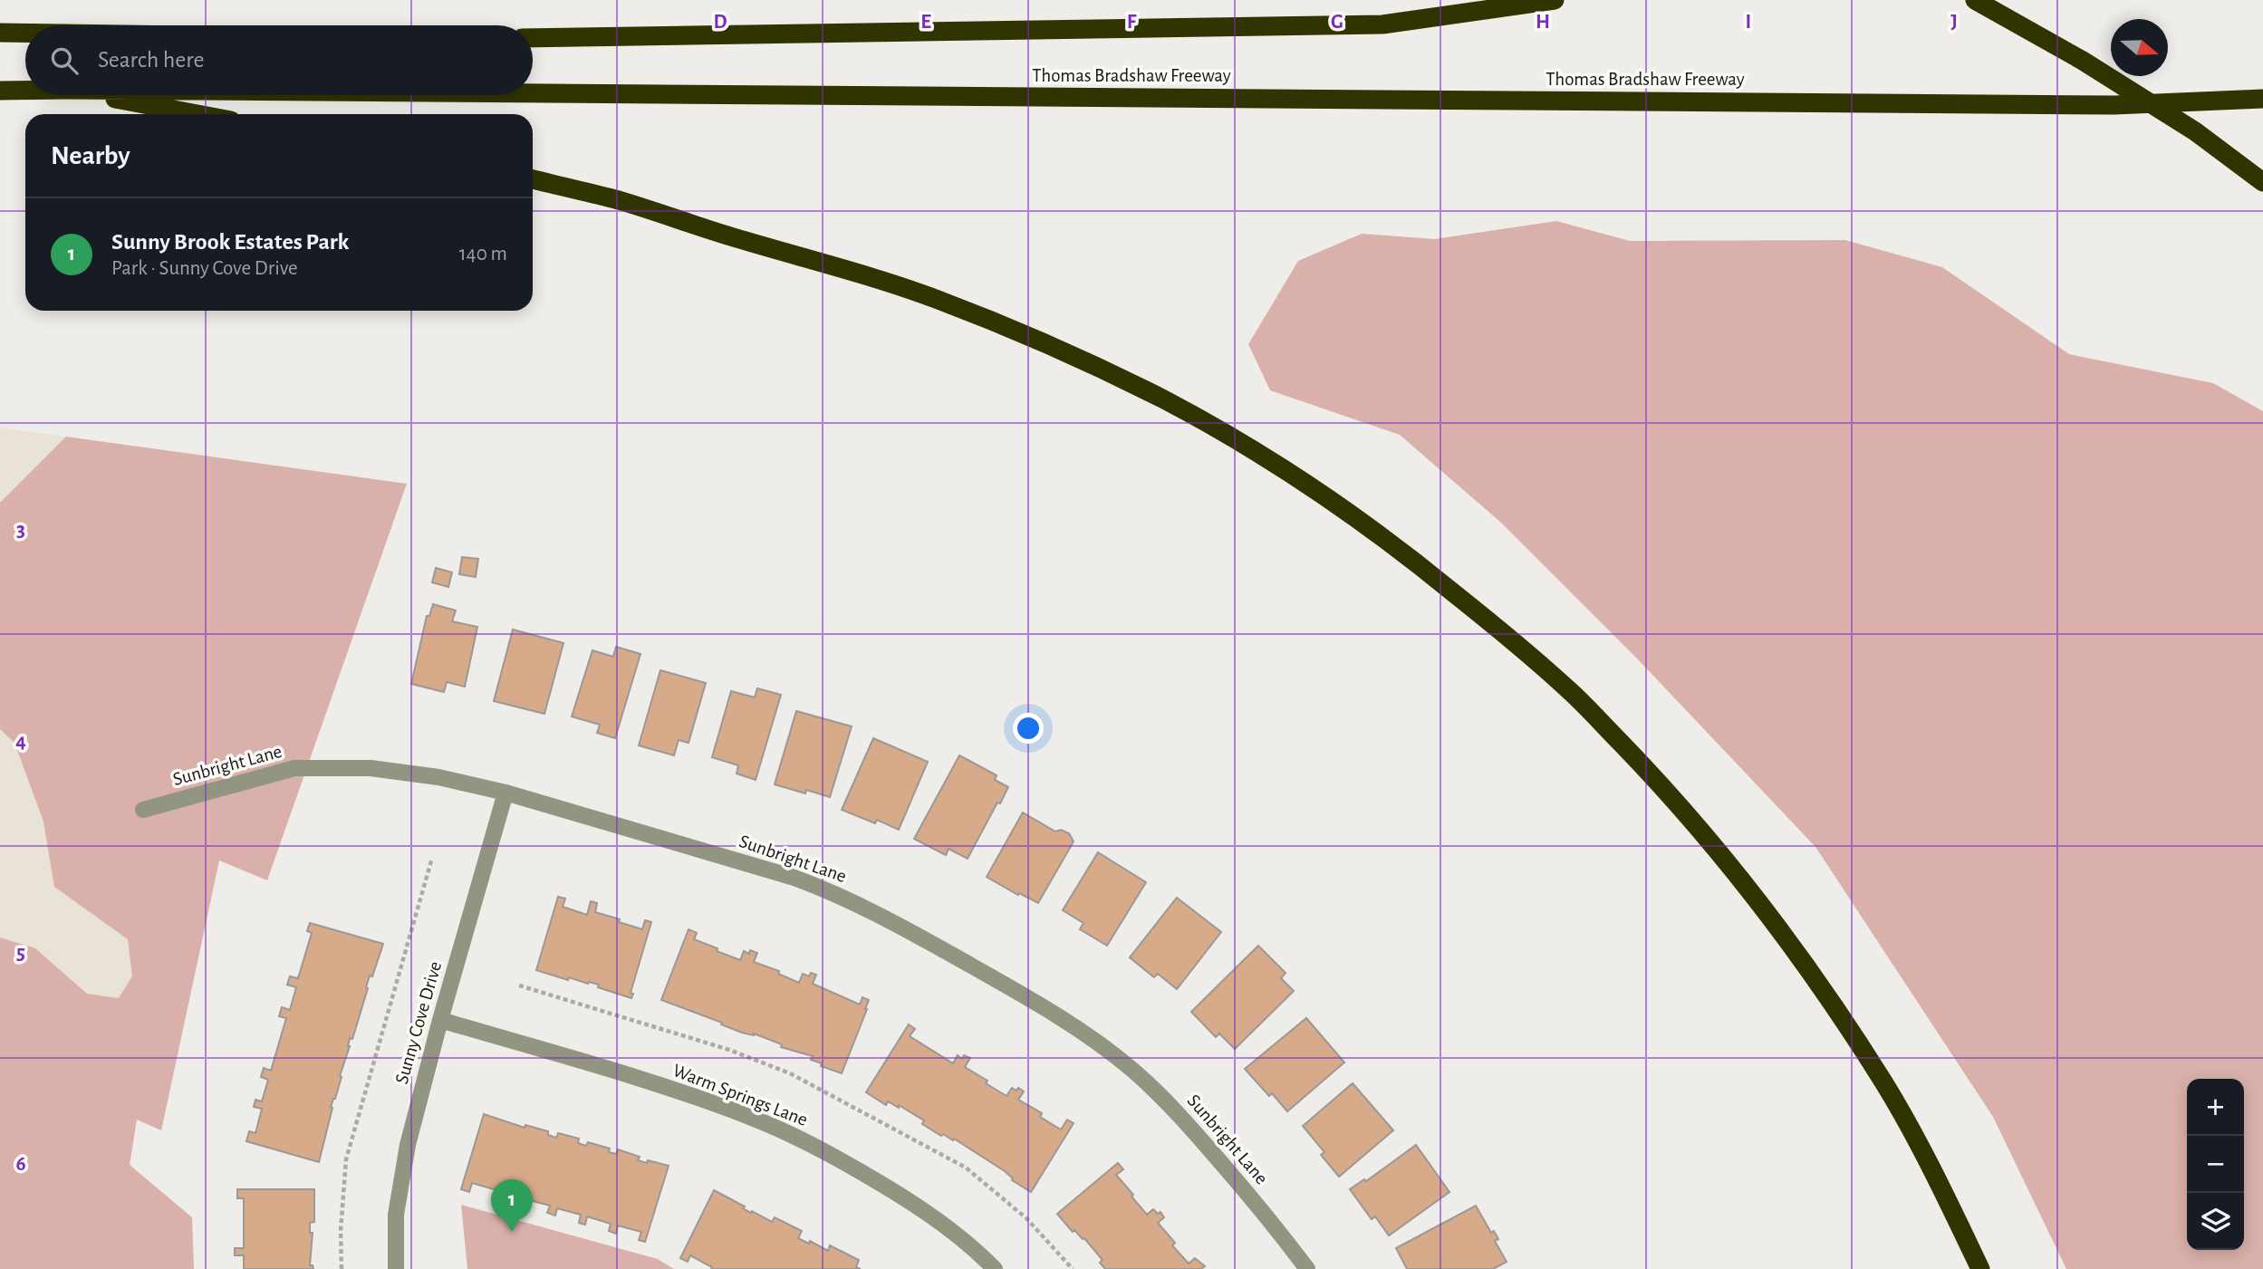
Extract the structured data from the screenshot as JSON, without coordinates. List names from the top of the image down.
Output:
{
  "streets": {
    "highway": ["Thomas Bradshaw Freeway"],
    "street": ["Sunbright Lane", "Sunny Cove Drive", "Warm Springs Lane"]
  },
  "crossings": [
    ["Sunbright Lane", "Sunny Cove Drive"],
    ["Sunny Cove Drive", "Warm Springs Lane"]
  ],
  "north": "right",
  "page": {
    "search": "Search here",
    "heading": "Nearby",
    "list": [
      {
        "mark": "1",
        "name": "Sunny Brook Estates Park",
        "note": "Park · Sunny Cove Drive",
        "value": "140 m"
      }
    ],
    "map_buttons": ["+", "−"],
    "pins": "1"
  },
  "grid": {
    "columns": [
      "D",
      "E",
      "F",
      "G",
      "H",
      "I",
      "J"
    ],
    "rows": [
      "3",
      "4",
      "5",
      "6"
    ]
  }
}
